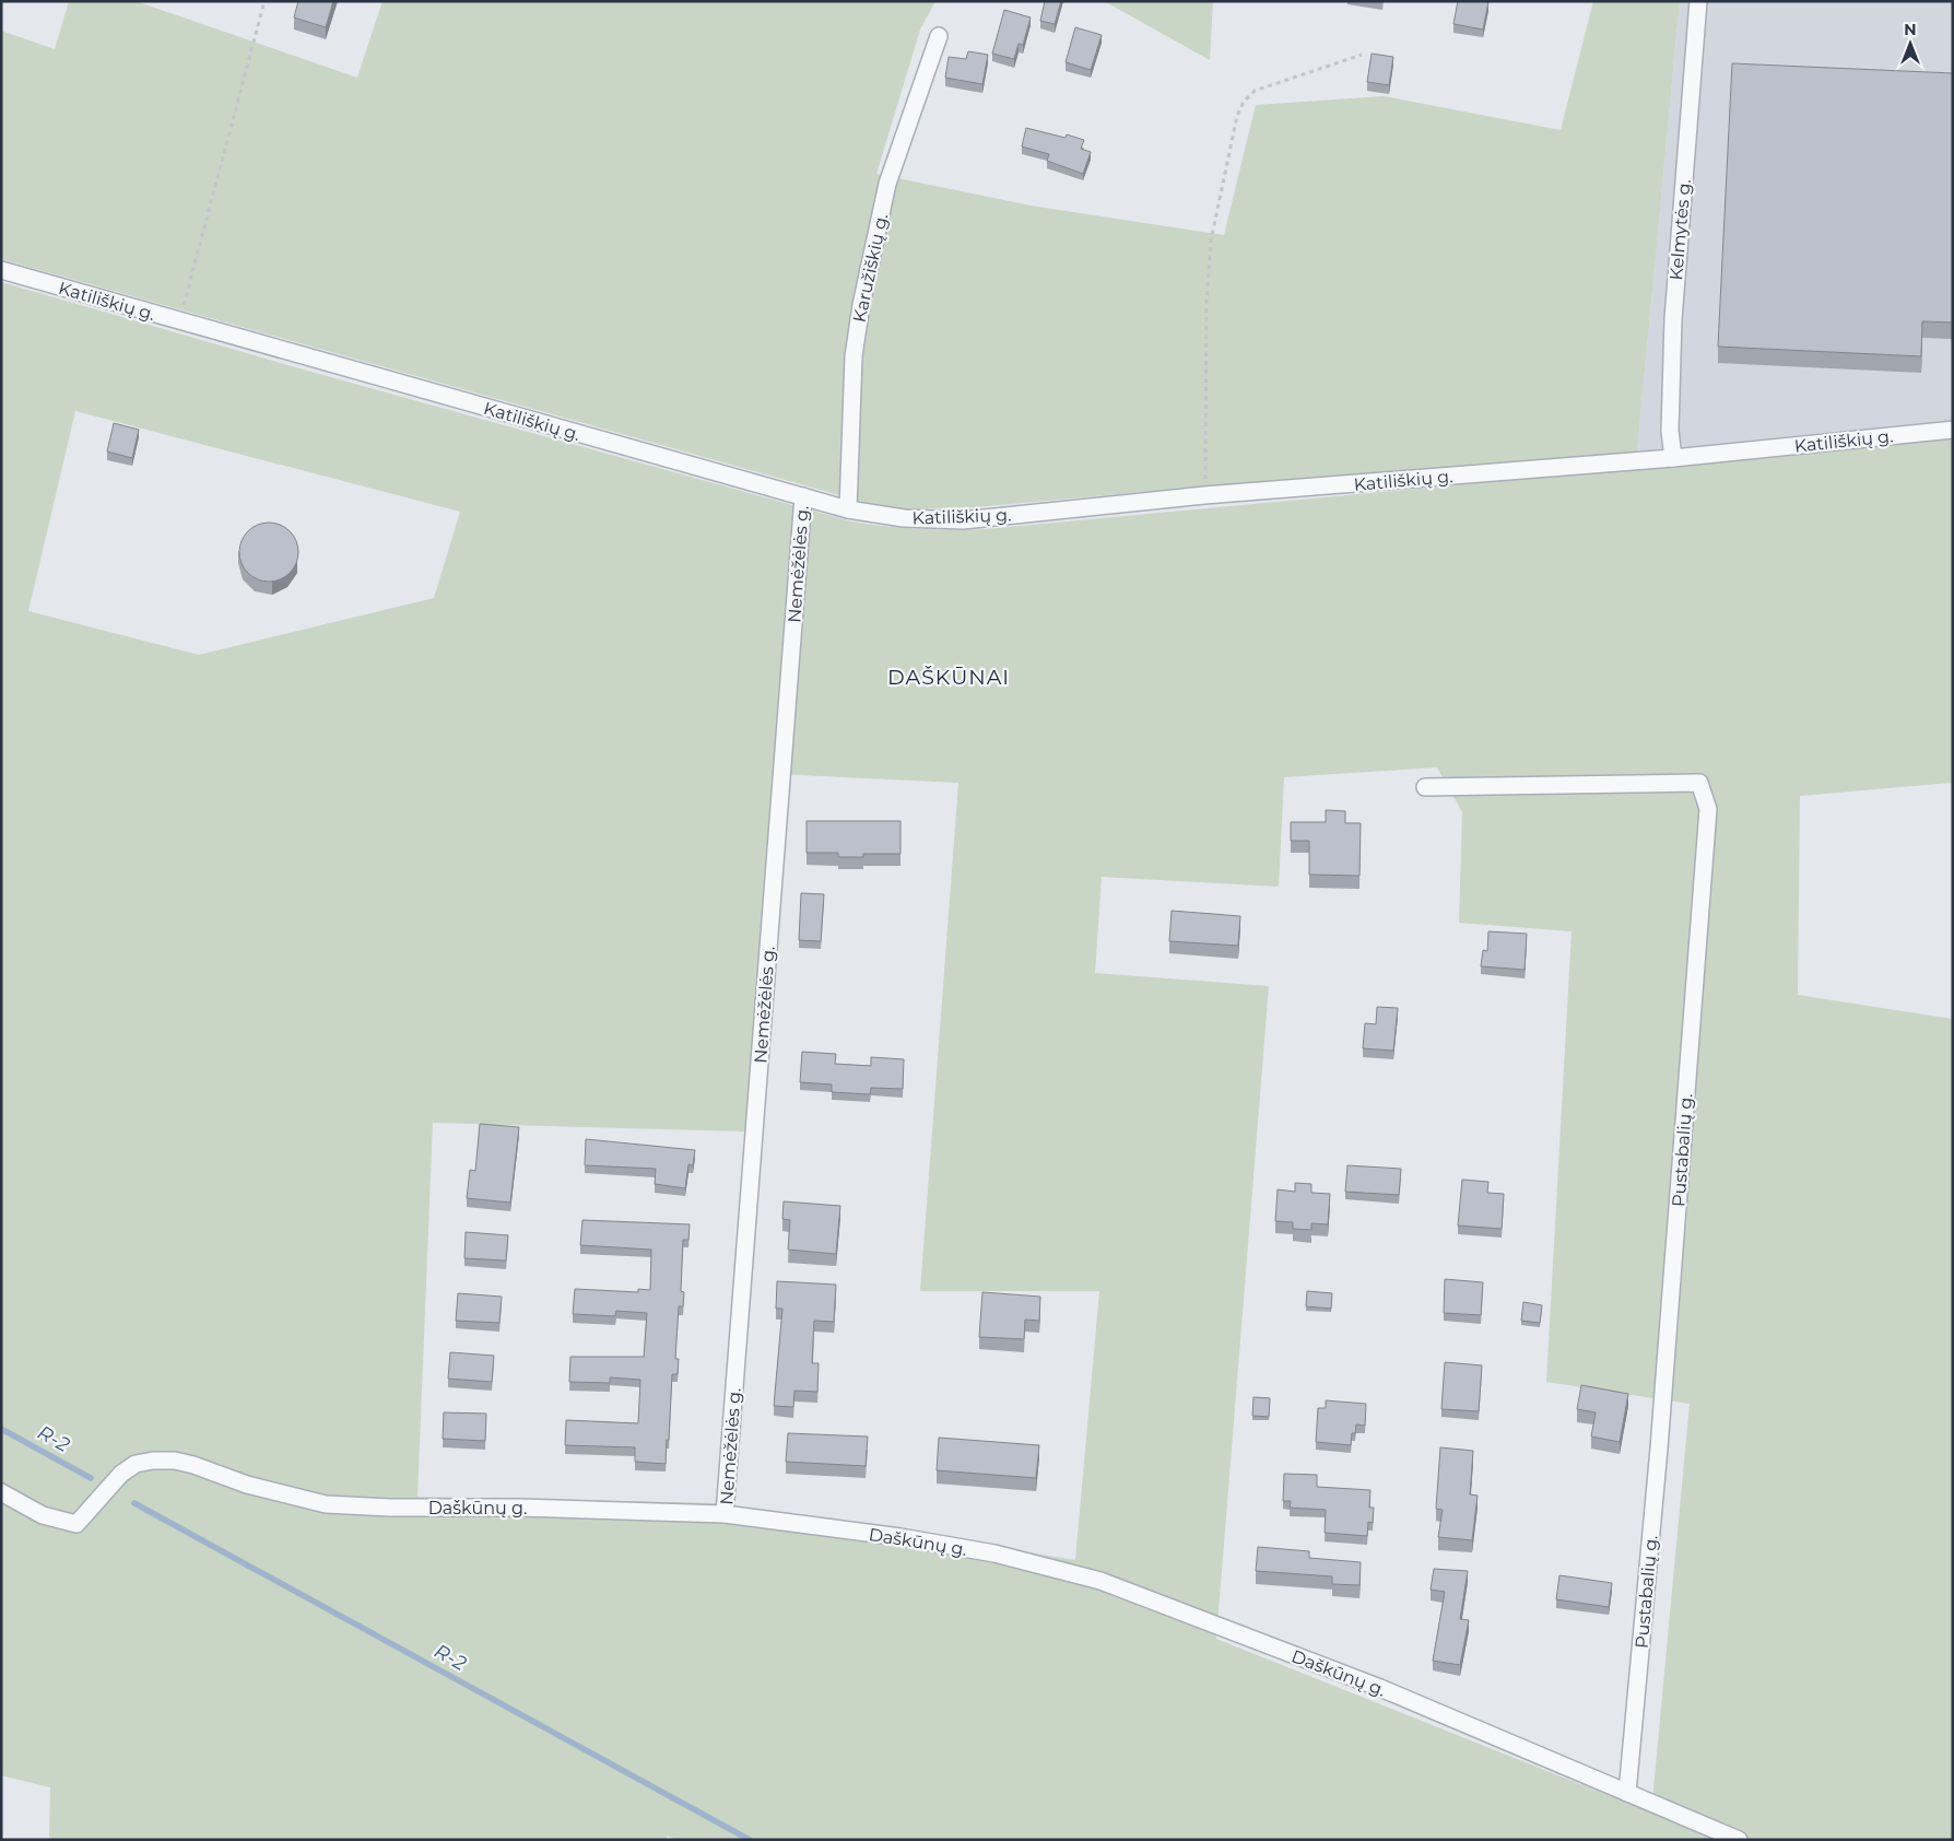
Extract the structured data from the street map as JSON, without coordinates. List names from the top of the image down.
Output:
{
  "streets": {
    "street": [
      "Kelmytės g.",
      "Karužiškių g.",
      "Katiliškių g.",
      "Nemėžėlės g.",
      "Pustabalių g.",
      "Daškūnų g."
    ]
  },
  "crossings": [
    ["Kelmytės g.", "Katiliškių g."],
    ["Karužiškių g.", "Katiliškių g."],
    ["Katiliškių g.", "Nemėžėlės g."],
    ["Nemėžėlės g.", "Daškūnų g."],
    ["Pustabalių g.", "Daškūnų g."]
  ],
  "districts": ["DAŠKŪNAI"],
  "water": ["R-2"],
  "north": "top"
}
